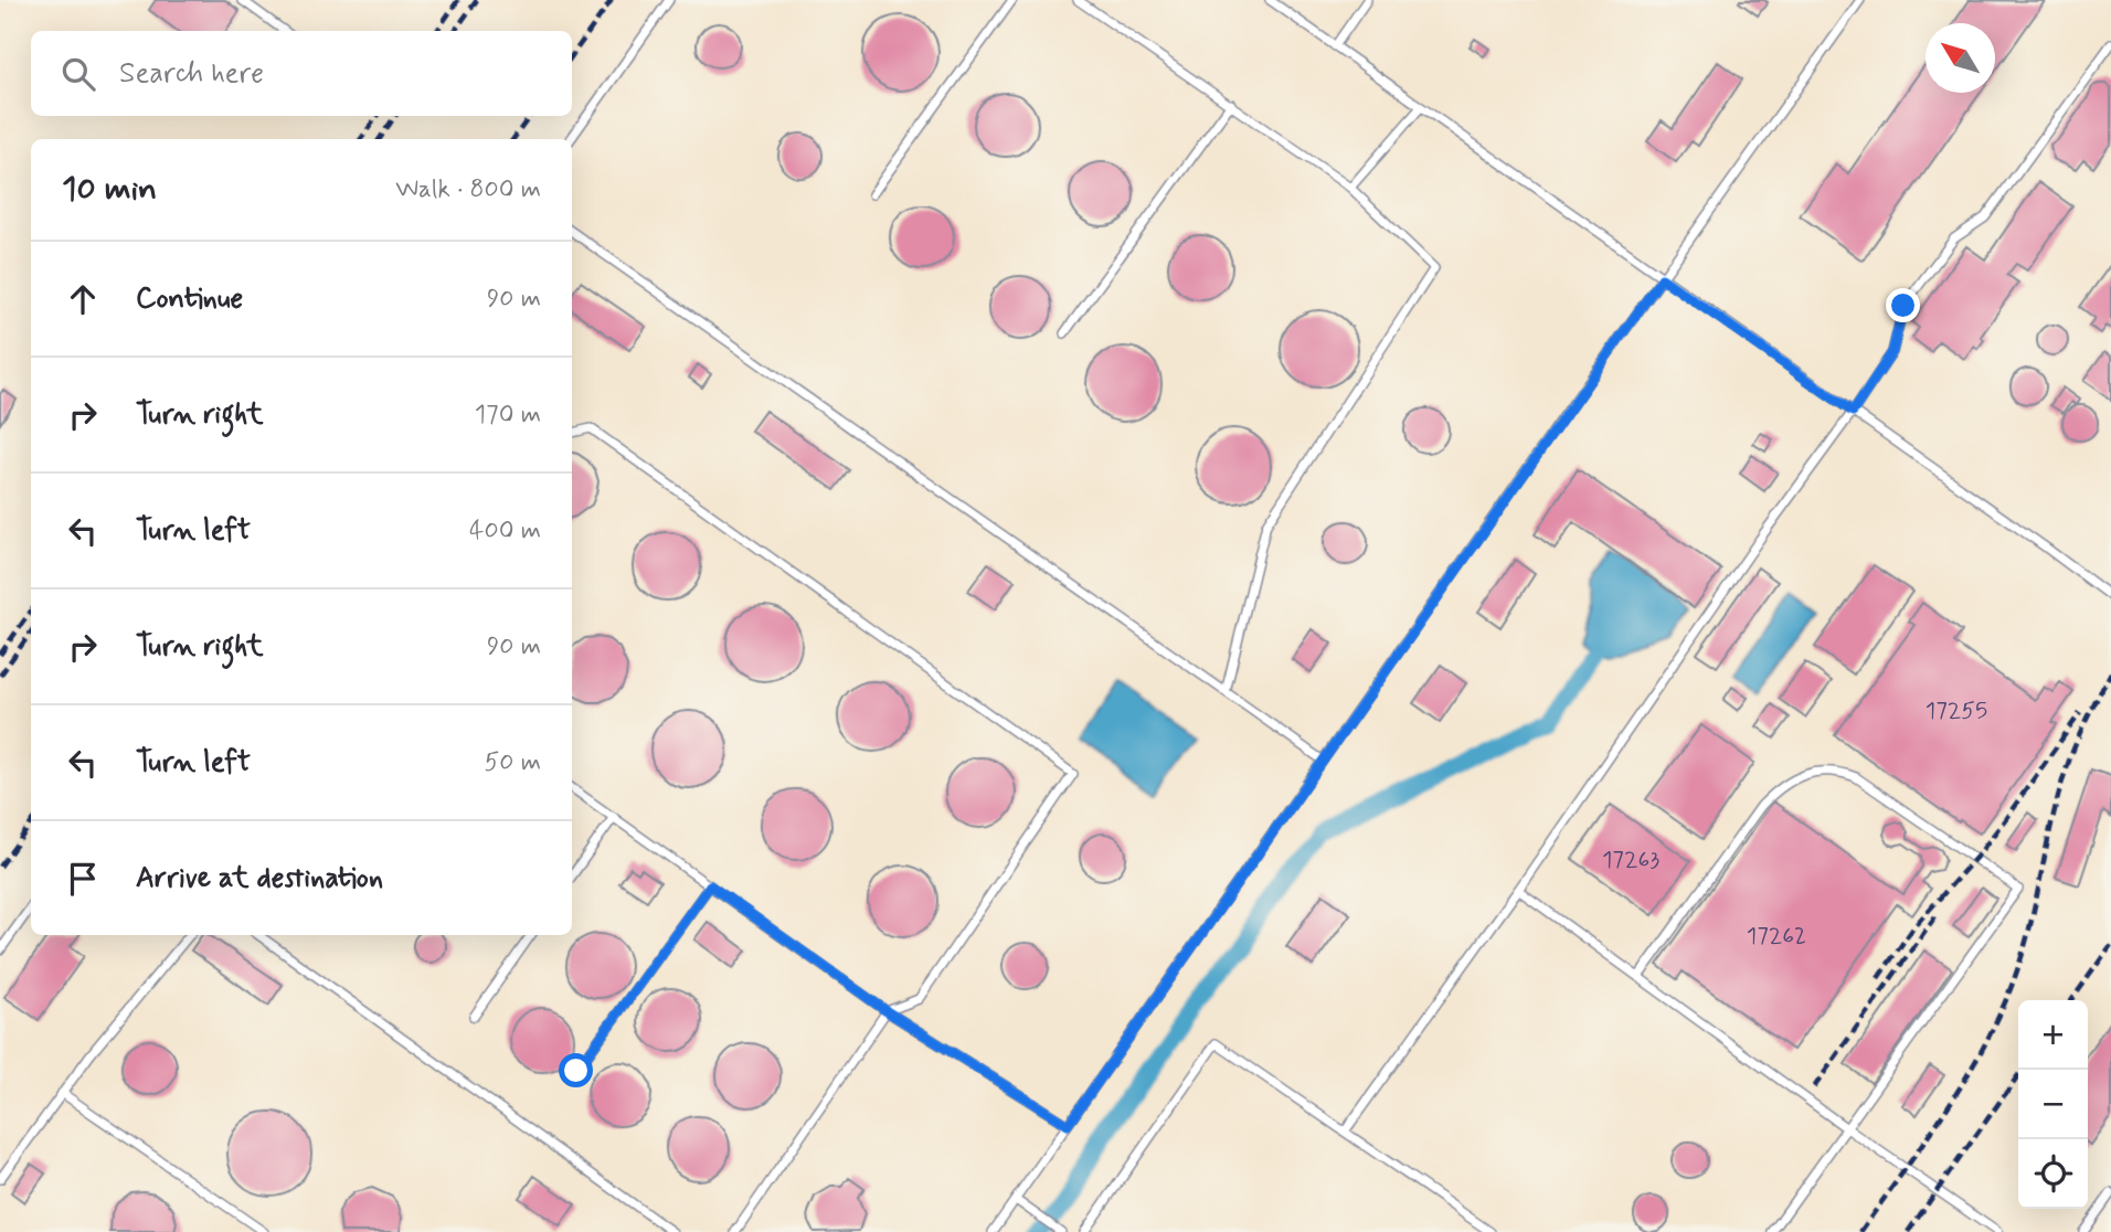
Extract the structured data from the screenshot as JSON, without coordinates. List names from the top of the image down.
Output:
{
  "house_numbers": ["17255", "17263", "17262"],
  "north": "top left",
  "page": {
    "search": "Search here",
    "heading": ["10 min", "Walk · 800 m"],
    "list": [
      ["Continue", "90 m"],
      ["Turn right", "170 m"],
      ["Turn left", "400 m"],
      ["Turn right", "90 m"],
      ["Turn left", "50 m"],
      "Arrive at destination"
    ],
    "map_buttons": ["+", "−"]
  }
}
